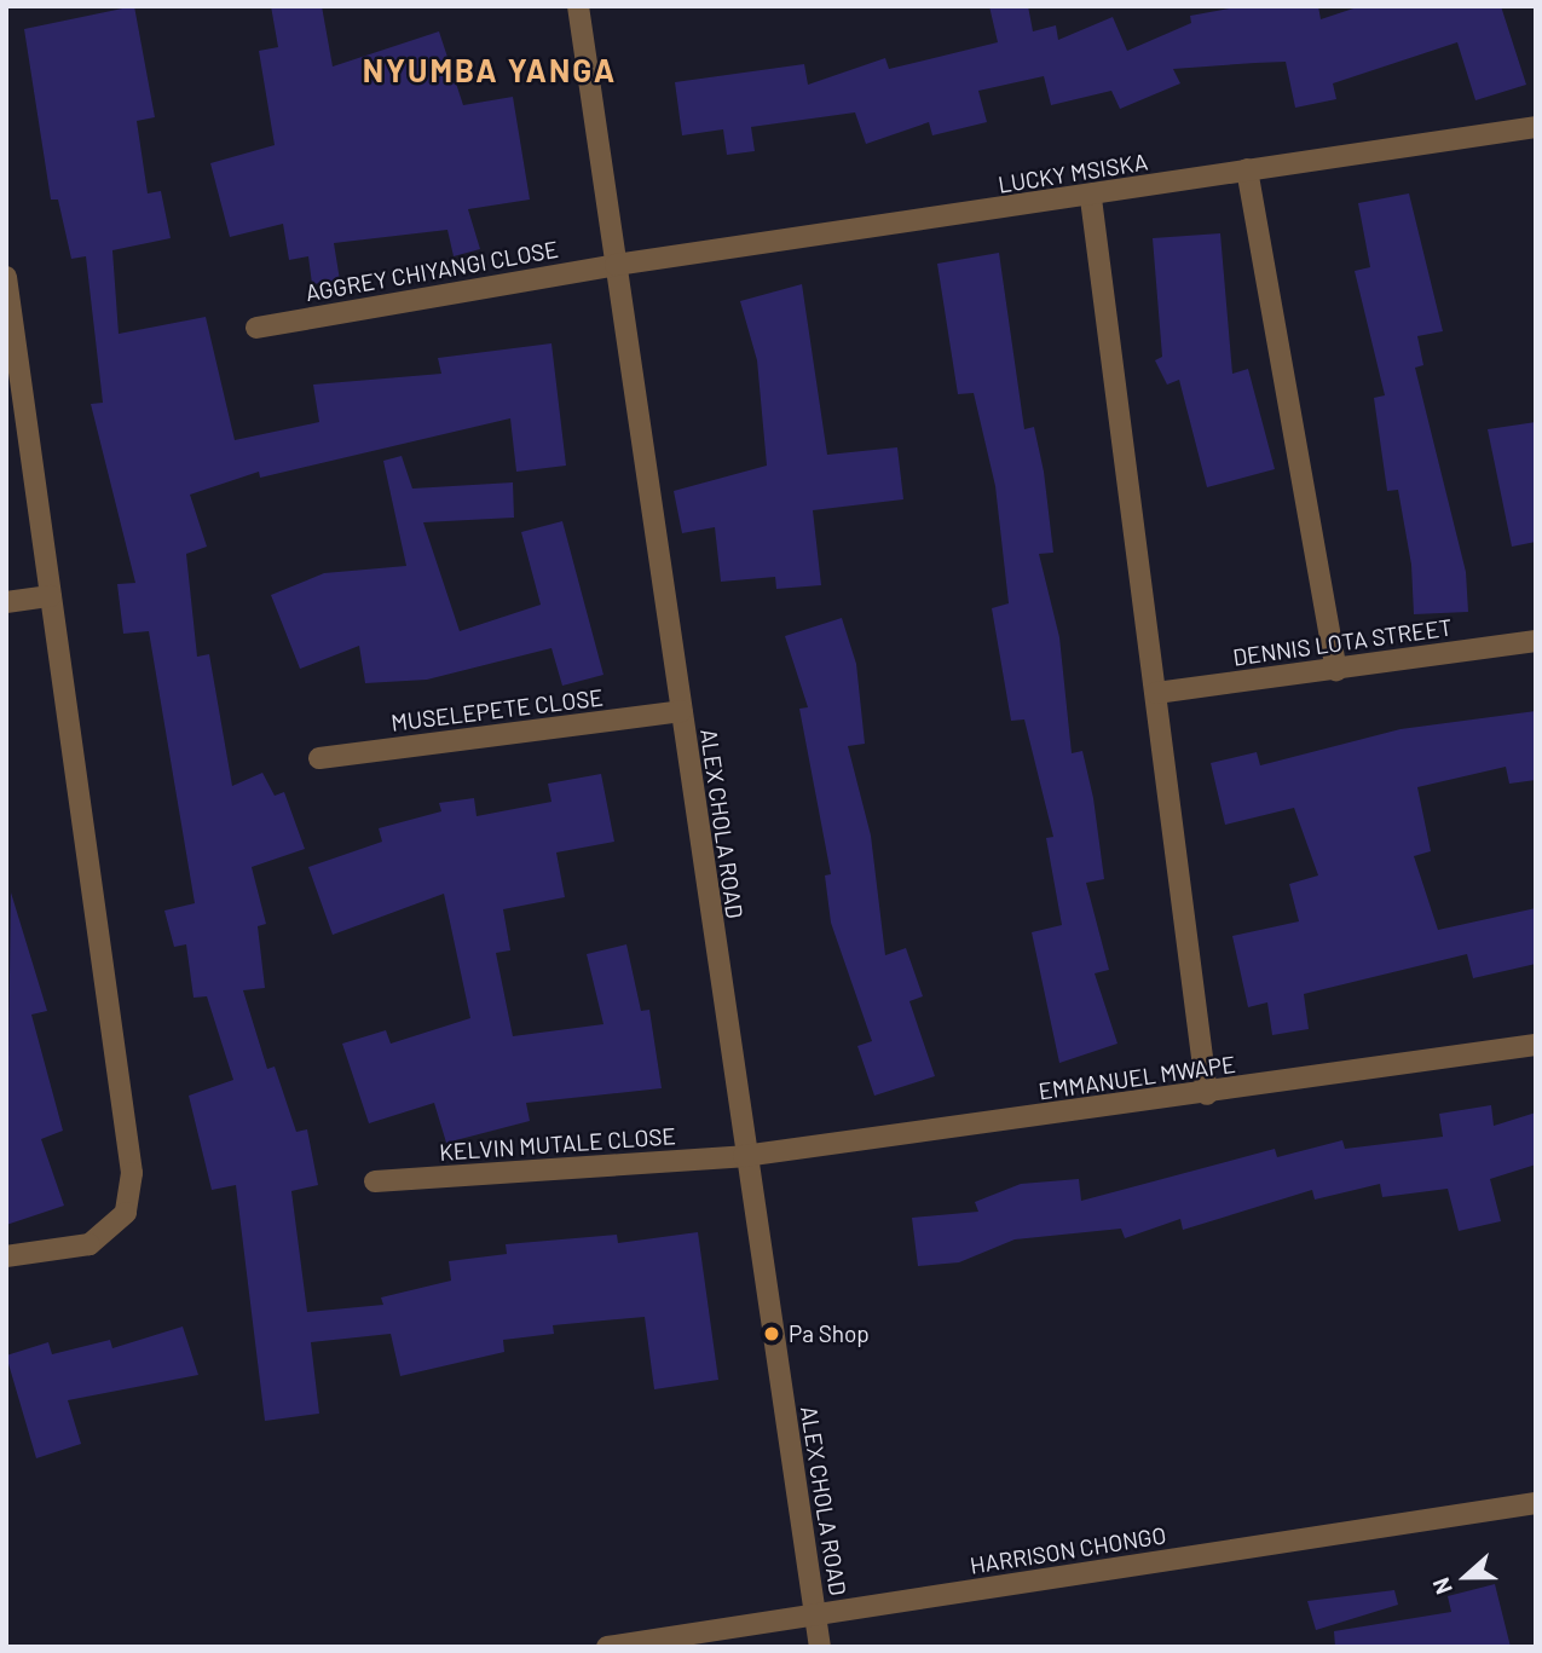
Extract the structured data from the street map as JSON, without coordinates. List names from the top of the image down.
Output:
{
  "streets": {
    "street": [
      "LUCKY MSISKA",
      "AGGREY CHIYANGI CLOSE",
      "DENNIS LOTA STREET",
      "MUSELEPETE CLOSE",
      "ALEX CHOLA ROAD",
      "EMMANUEL MWAPE",
      "KELVIN MUTALE CLOSE",
      "HARRISON CHONGO"
    ]
  },
  "crossings": [
    ["LUCKY MSISKA", "AGGREY CHIYANGI CLOSE"],
    ["LUCKY MSISKA", "ALEX CHOLA ROAD"],
    ["AGGREY CHIYANGI CLOSE", "ALEX CHOLA ROAD"],
    ["MUSELEPETE CLOSE", "ALEX CHOLA ROAD"],
    ["ALEX CHOLA ROAD", "EMMANUEL MWAPE"],
    ["ALEX CHOLA ROAD", "KELVIN MUTALE CLOSE"],
    ["ALEX CHOLA ROAD", "HARRISON CHONGO"],
    ["EMMANUEL MWAPE", "KELVIN MUTALE CLOSE"]
  ],
  "districts": ["NYUMBA YANGA"],
  "places": ["Pa Shop"],
  "north": "left"
}
